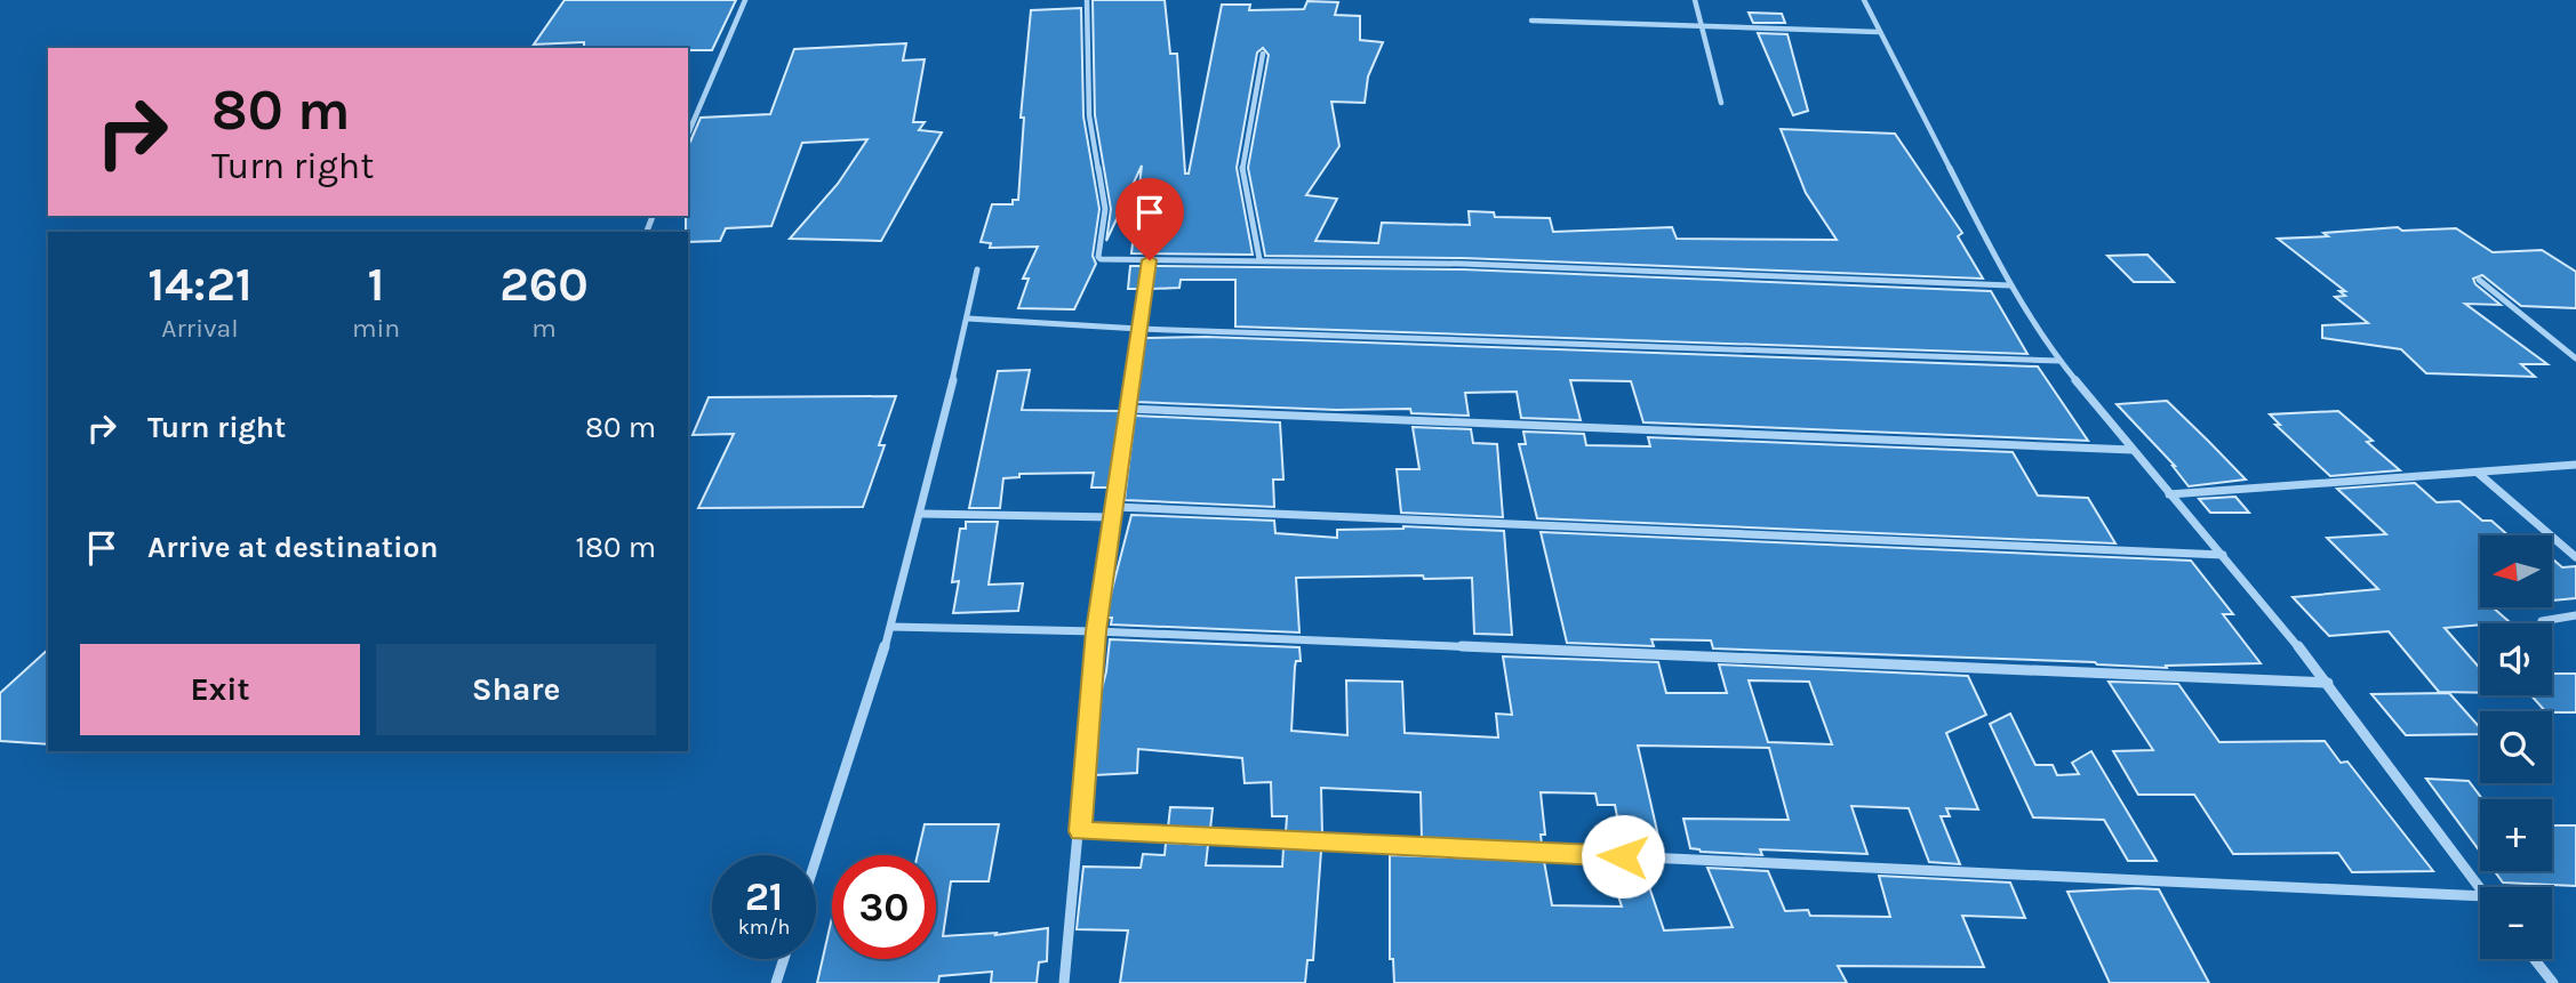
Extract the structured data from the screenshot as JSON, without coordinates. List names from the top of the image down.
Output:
{
  "north": "left",
  "page": {
    "turn": ["80 m", "Turn right"],
    "eta": [
      "14:21",
      "Arrival",
      "1",
      "min",
      "260",
      "m"
    ],
    "list": [
      {
        "name": "Turn right",
        "value": "80 m"
      },
      {
        "name": "Arrive at destination",
        "value": "180 m"
      }
    ],
    "map_buttons": ["+", "−"],
    "buttons": ["Exit", "Share"],
    "speed": "21 km/h",
    "limit": "30"
  }
}
